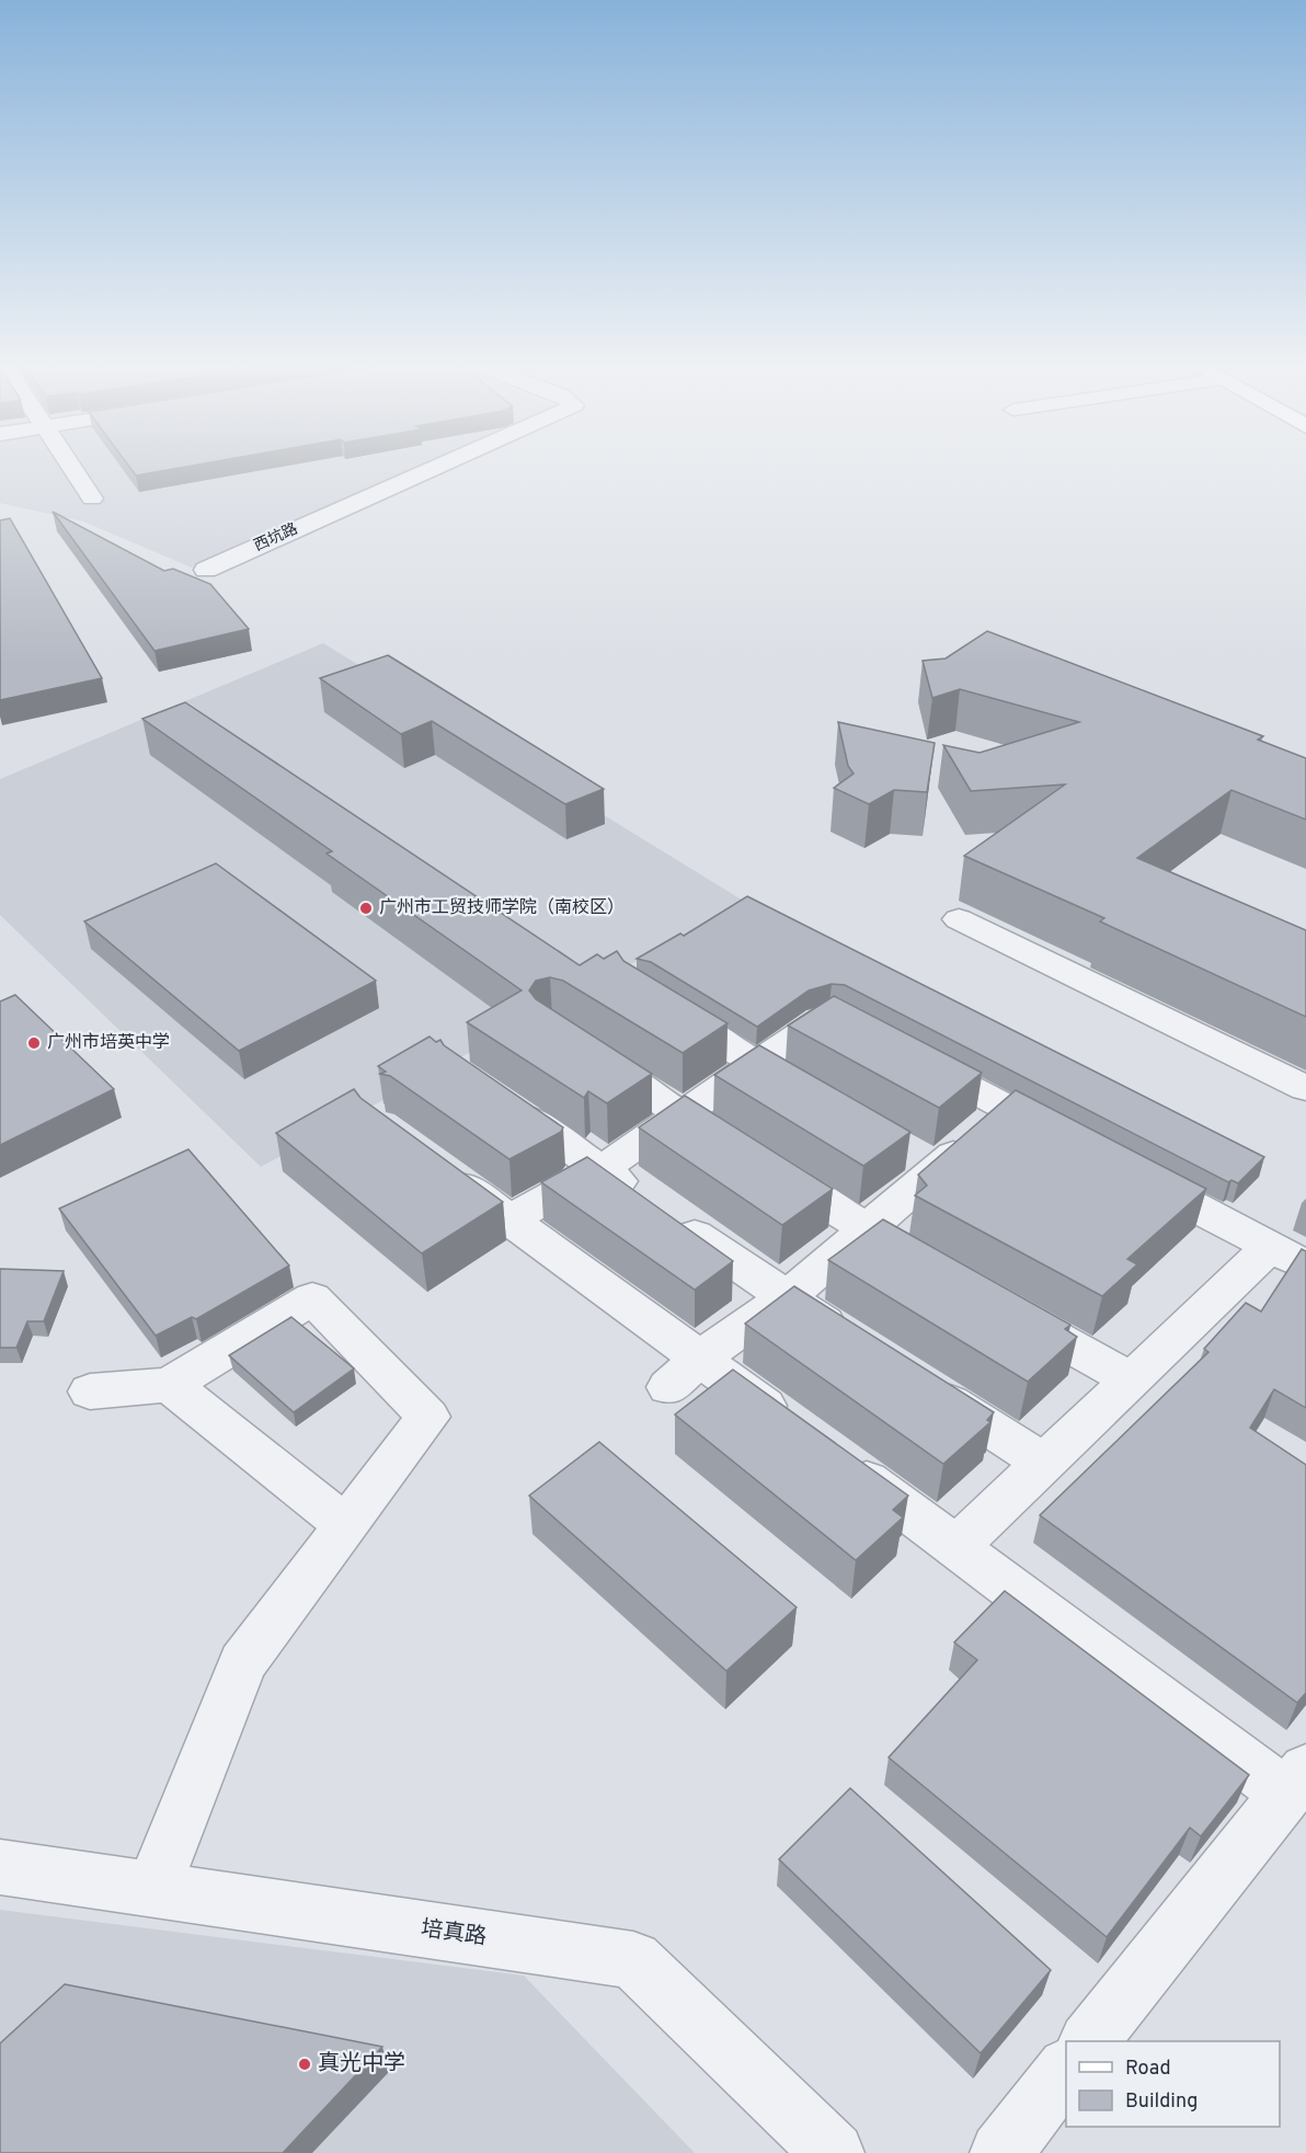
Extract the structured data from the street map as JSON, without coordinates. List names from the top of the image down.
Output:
{
  "streets": {
    "street": ["西坑路", "培真路"]
  },
  "places": ["广州市工贸技师学院（南校区）", "广州市培英中学", "真光中学"],
  "legend": ["Road", "Building"]
}
